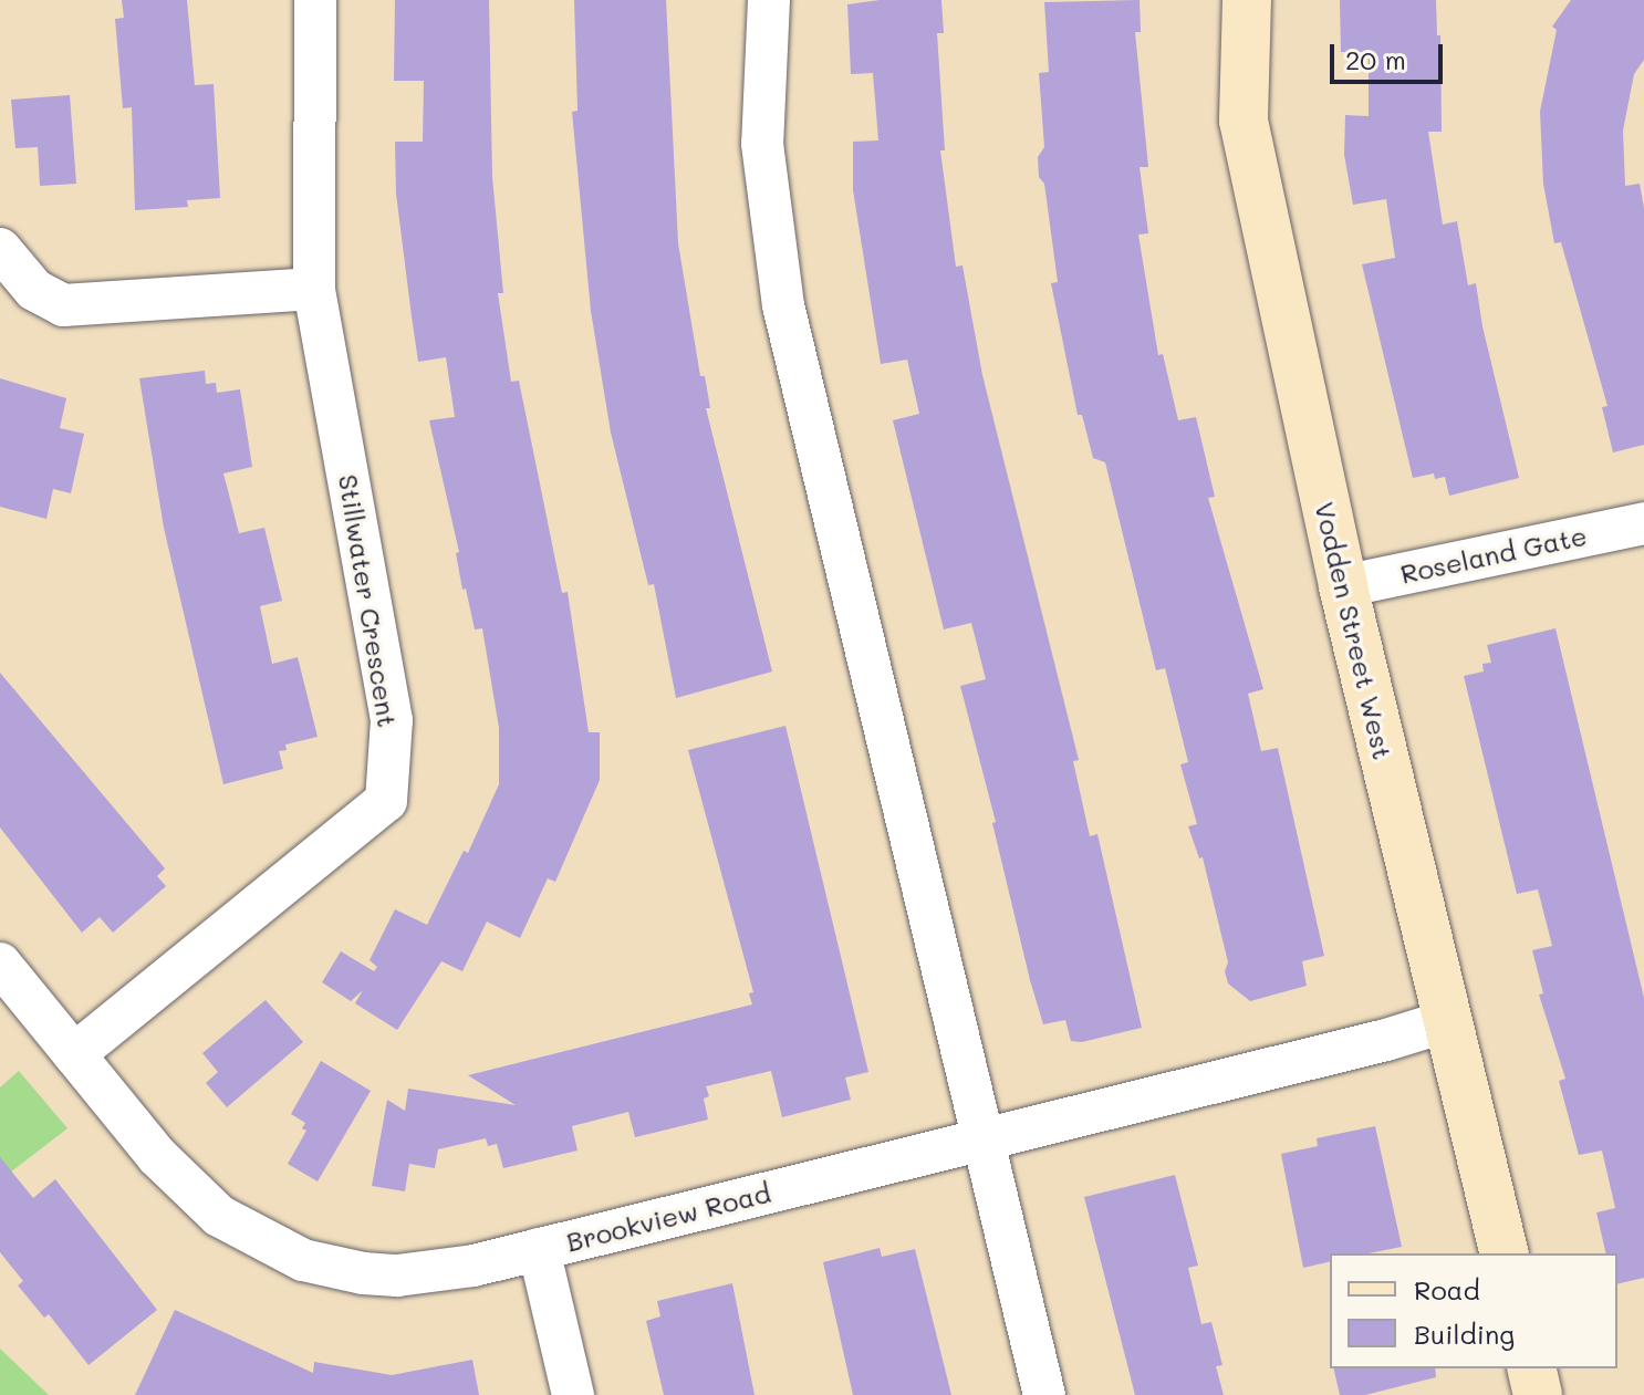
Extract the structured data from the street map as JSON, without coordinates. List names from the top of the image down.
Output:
{
  "streets": {
    "street": [
      "Roseland Gate",
      "Stillwater Crescent",
      "Vodden Street West",
      "Brookview Road"
    ]
  },
  "crossings": [
    ["Roseland Gate", "Vodden Street West"],
    ["Stillwater Crescent", "Brookview Road"],
    ["Vodden Street West", "Brookview Road"]
  ],
  "legend": ["Road", "Building"],
  "scale_bar": "20 m"
}
